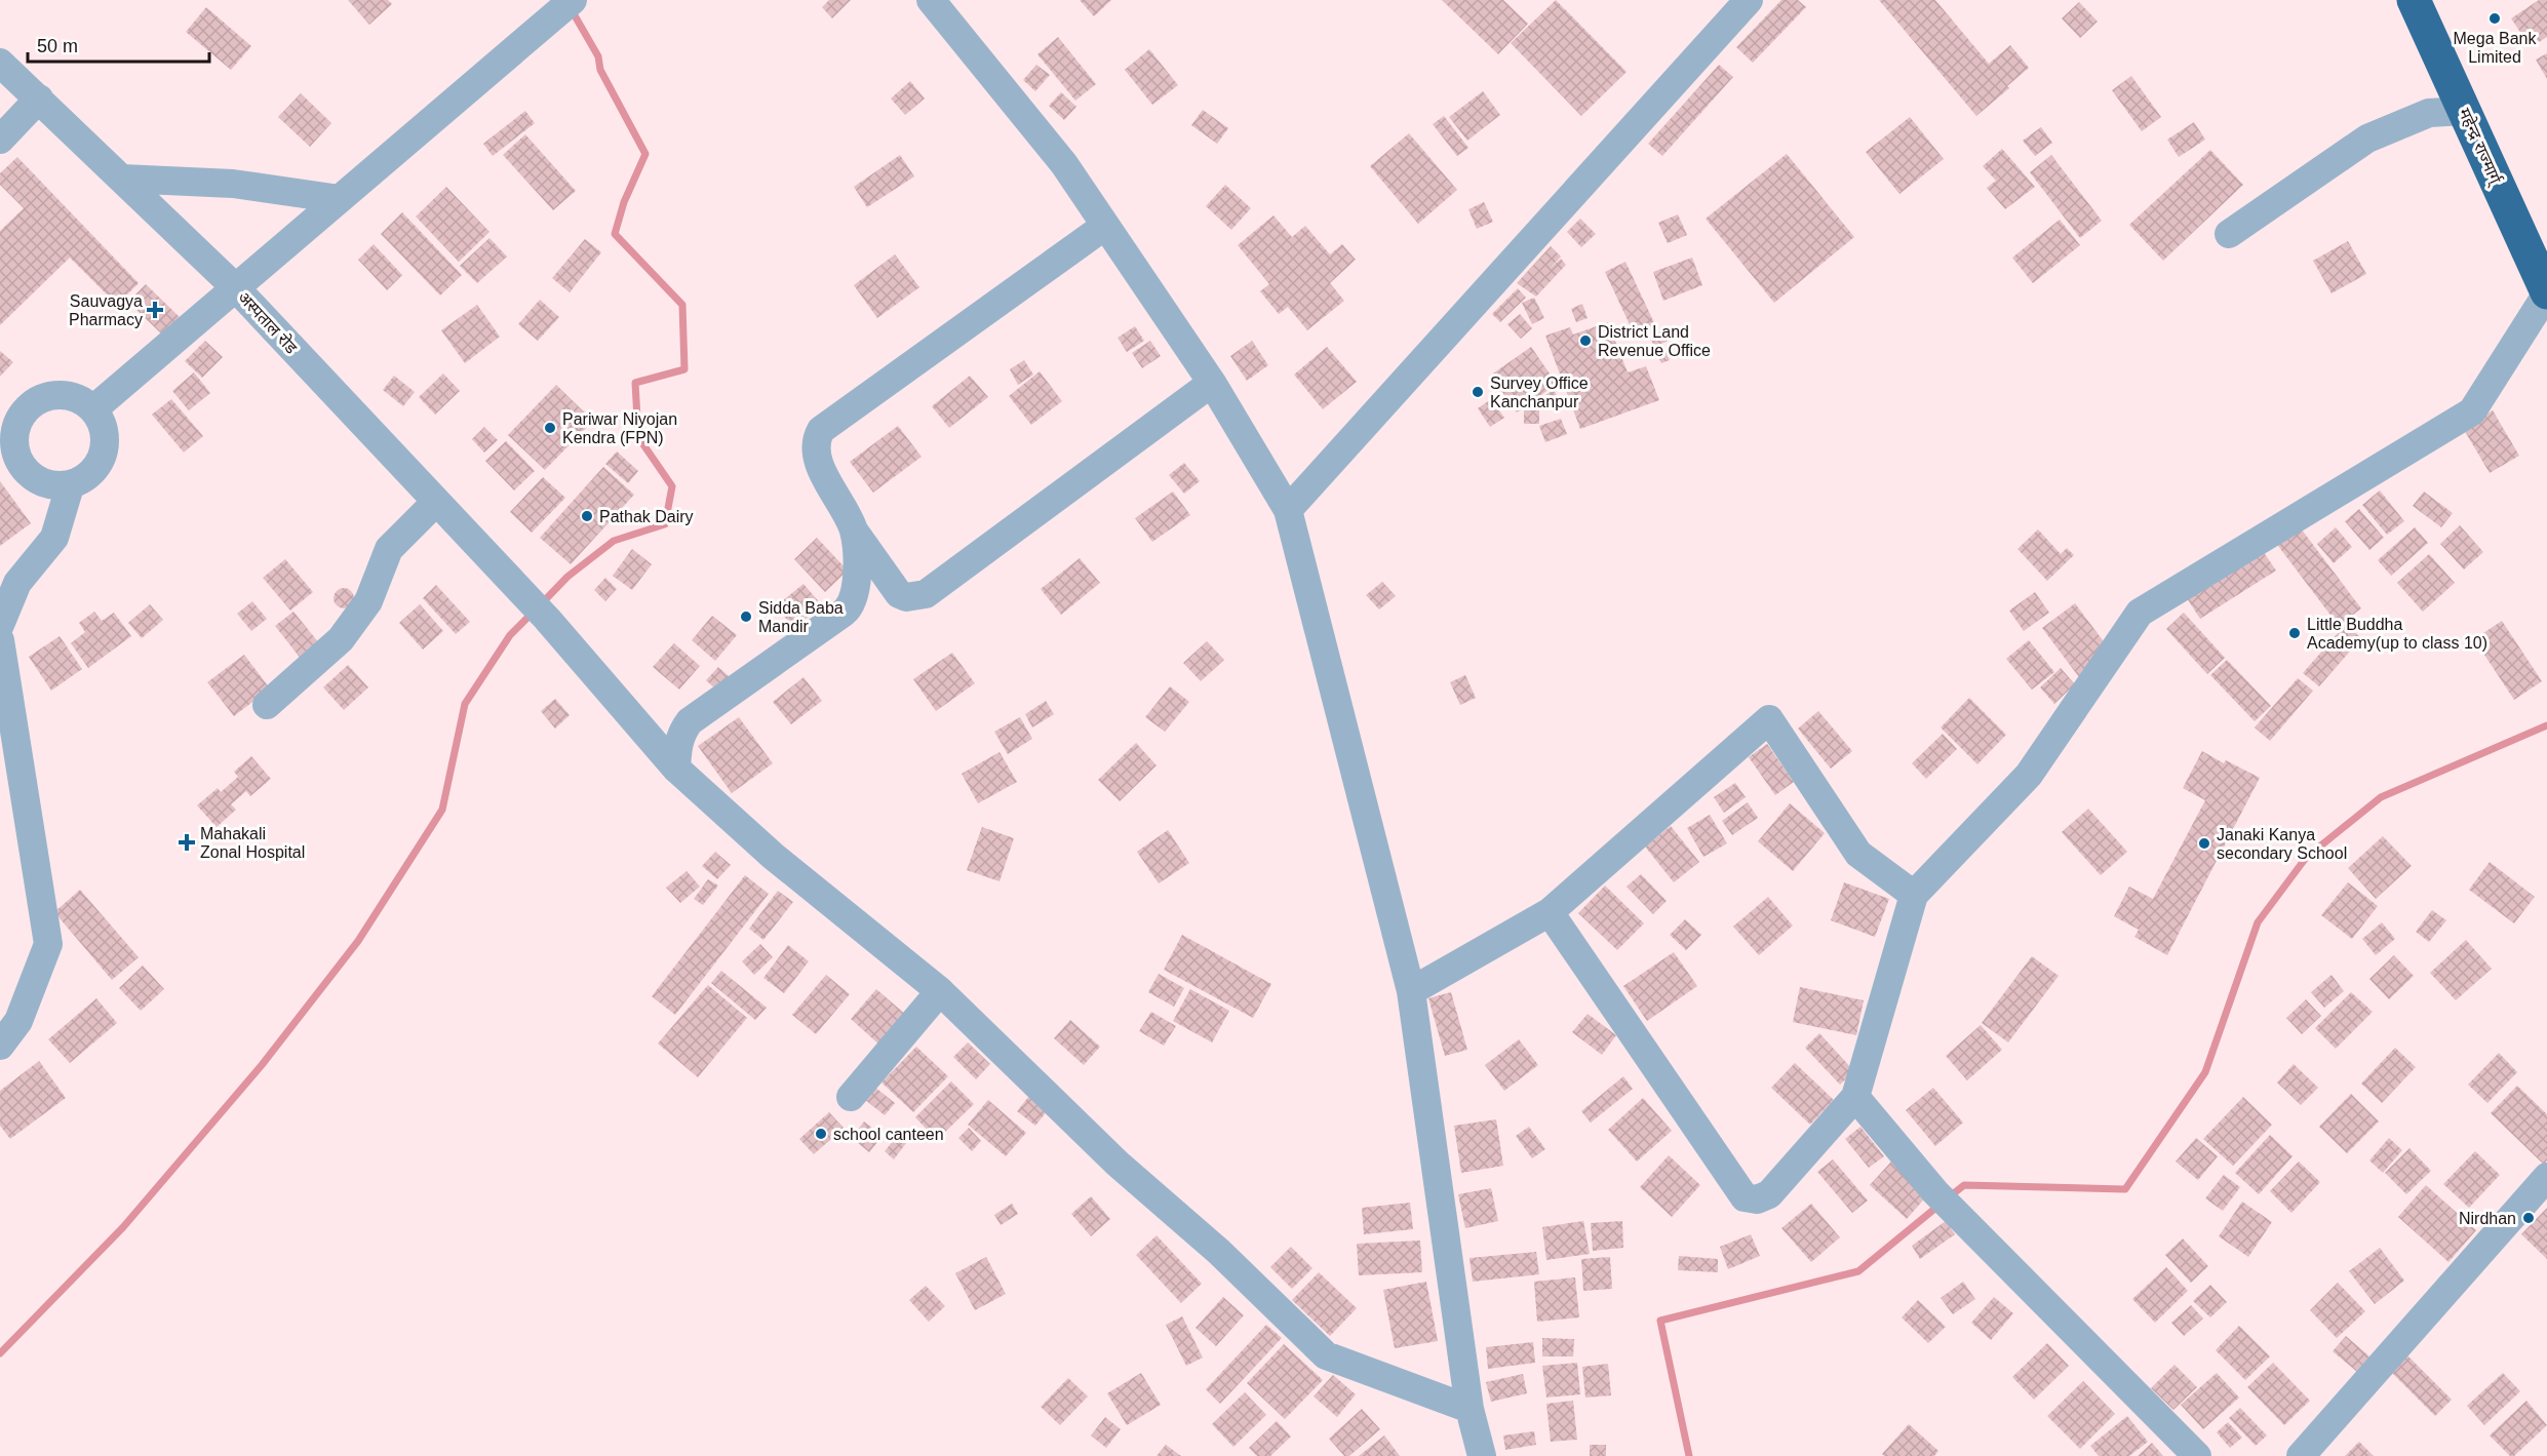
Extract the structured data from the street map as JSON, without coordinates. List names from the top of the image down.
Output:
{
  "streets": {
    "highway": ["महेन्द्र राज्मार्ग्"],
    "street": ["अस्पताल रोड"]
  },
  "places": {
    "other": [
      "Mega Bank Limited",
      "District Land Revenue Office",
      "Survey Office Kanchanpur",
      "Pariwar Niyojan Kendra (FPN)",
      "Pathak Dairy",
      "Sidda Baba Mandir",
      "Little Buddha Academy(up to class 10)",
      "Janaki Kanya secondary School",
      "school canteen",
      "Nirdhan"
    ],
    "health": ["Sauvagya Pharmacy", "Mahakali Zonal Hospital"]
  },
  "scale_bar": "50 m"
}
